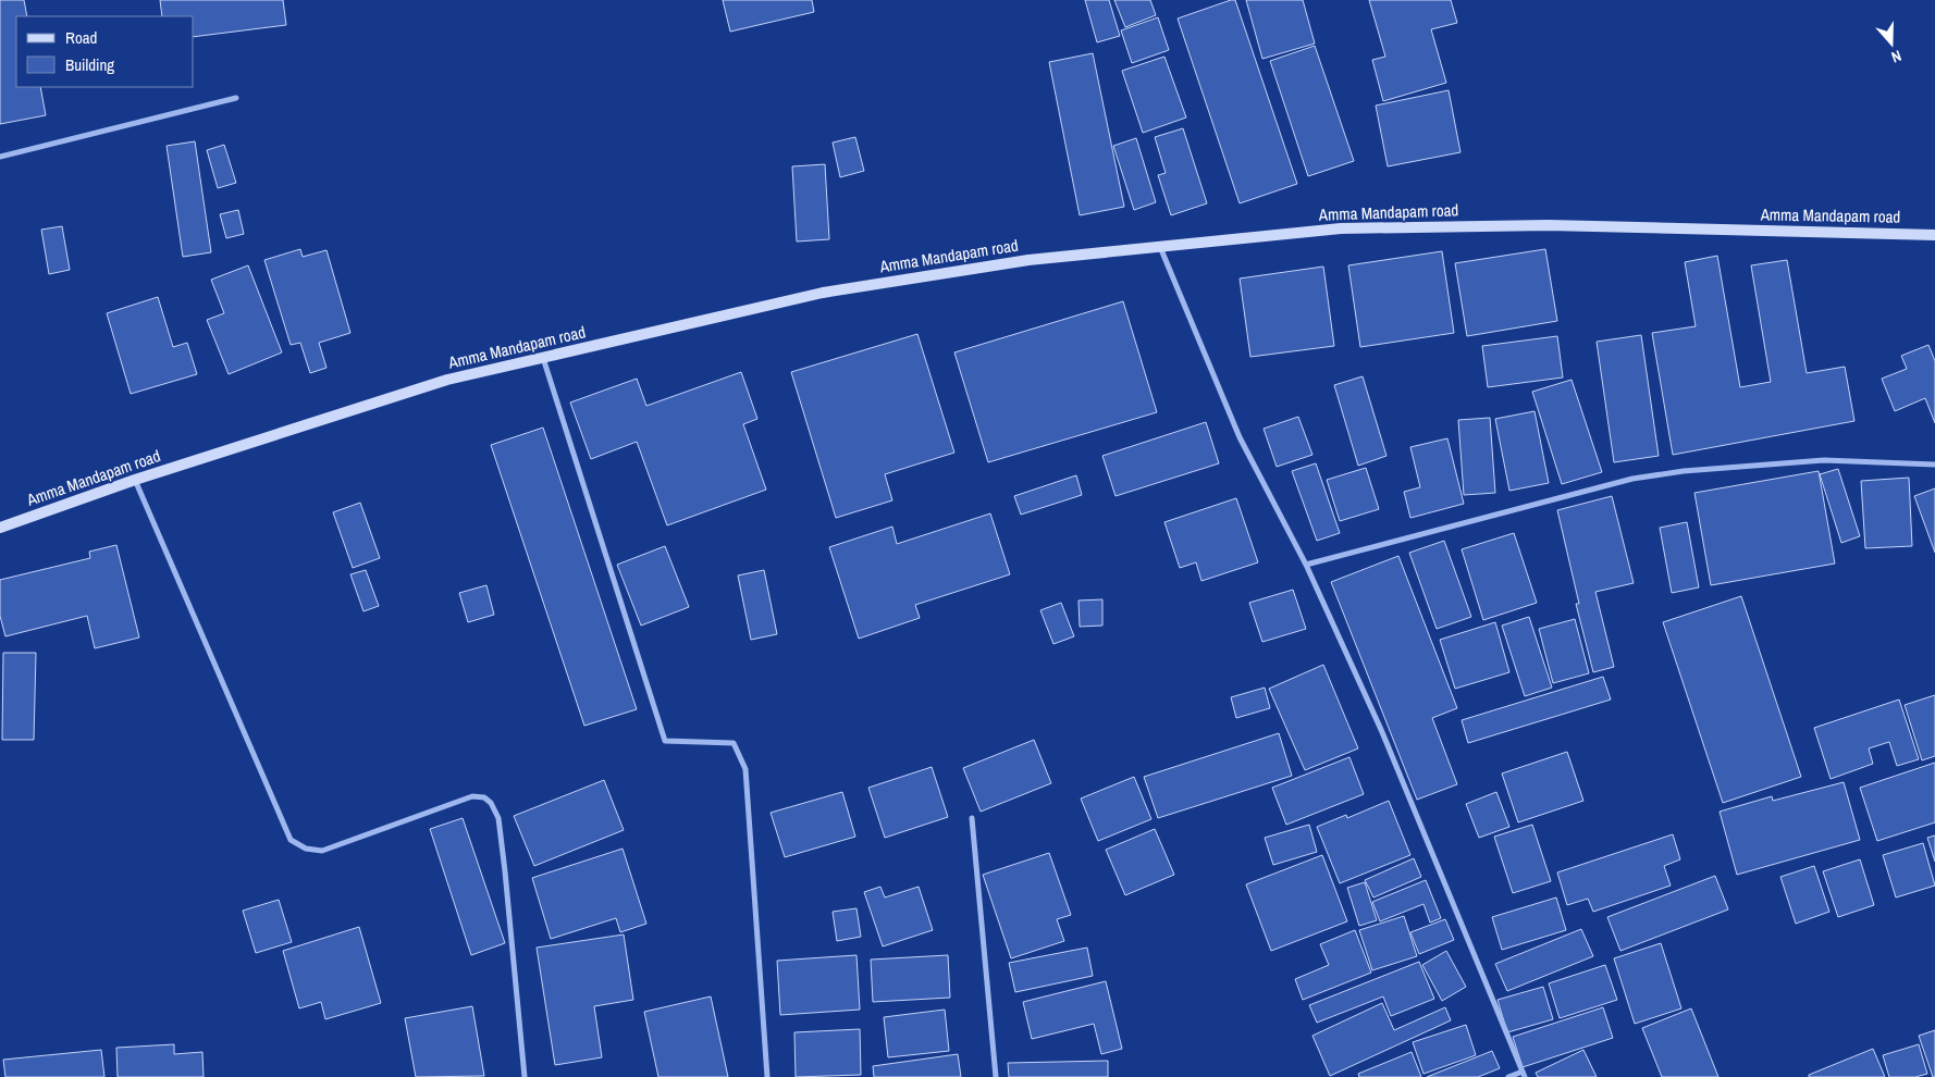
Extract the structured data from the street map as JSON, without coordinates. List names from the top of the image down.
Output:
{
  "streets": {
    "main road": ["Amma Mandapam road"]
  },
  "legend": ["Road", "Building"],
  "north": "bottom"
}
